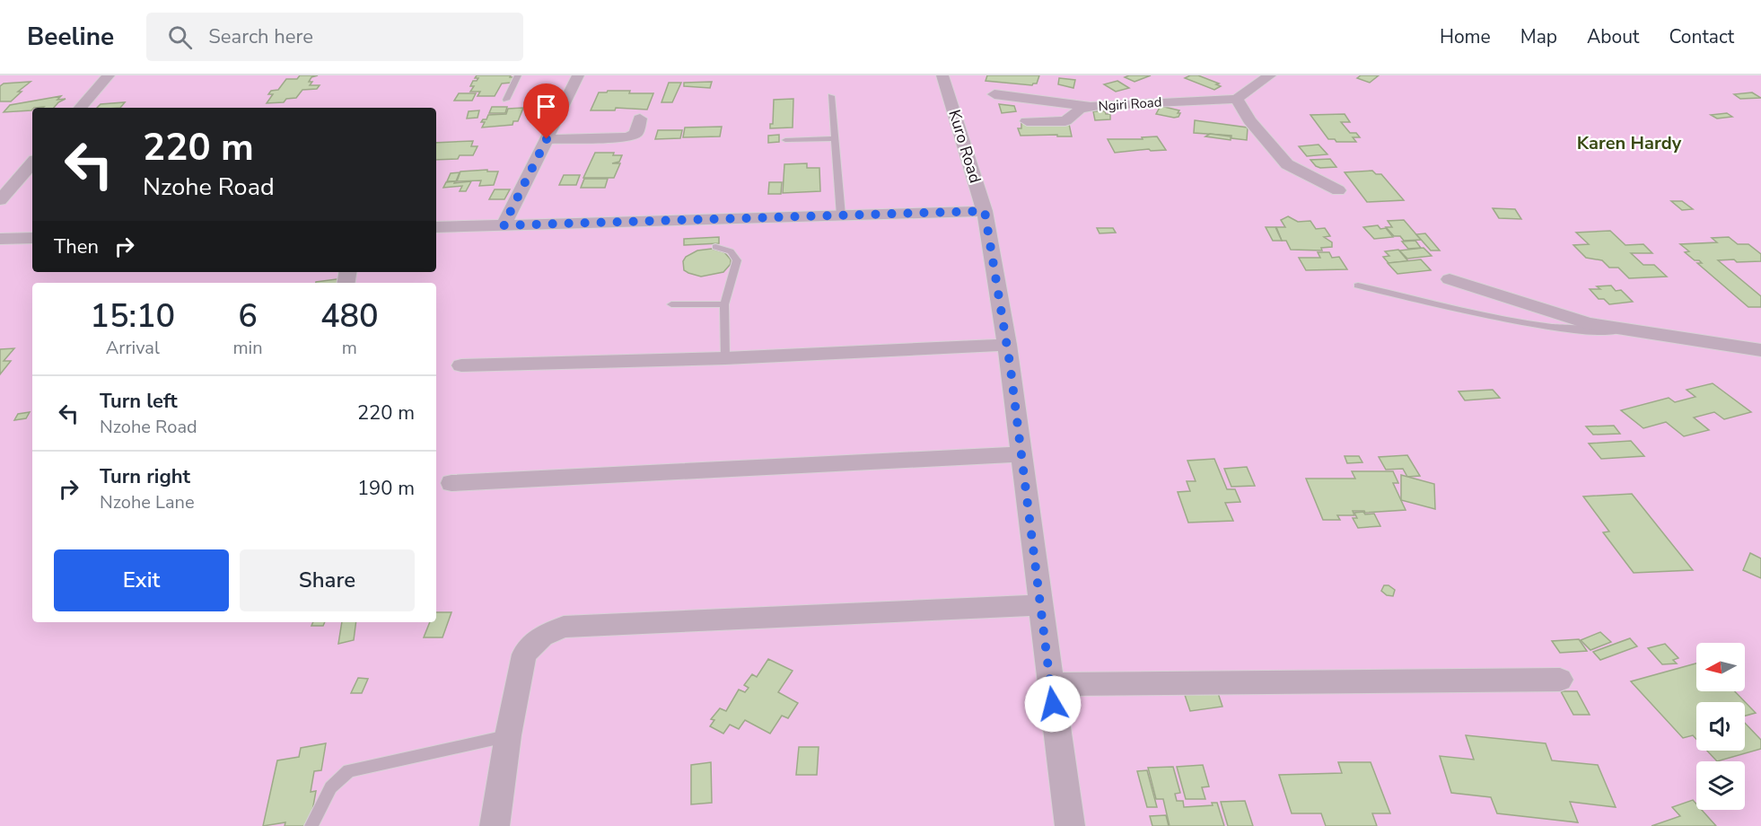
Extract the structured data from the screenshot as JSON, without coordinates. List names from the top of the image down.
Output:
{
  "streets": {
    "street": ["Ngiri Road", "Kuro Road"]
  },
  "districts": ["Karen Hardy"],
  "north": "left",
  "page": {
    "header": "Beeline",
    "search": "Search here",
    "nav": [
      "Home",
      "Map",
      "About",
      "Contact"
    ],
    "turn": ["220 m", "Nzohe Road"],
    "then": "Then",
    "eta": [
      "15:10",
      "Arrival",
      "6",
      "min",
      "480",
      "m"
    ],
    "list": [
      {
        "name": "Turn left",
        "note": "Nzohe Road",
        "value": "220 m"
      },
      {
        "name": "Turn right",
        "note": "Nzohe Lane",
        "value": "190 m"
      }
    ],
    "buttons": ["Exit", "Share"]
  }
}
